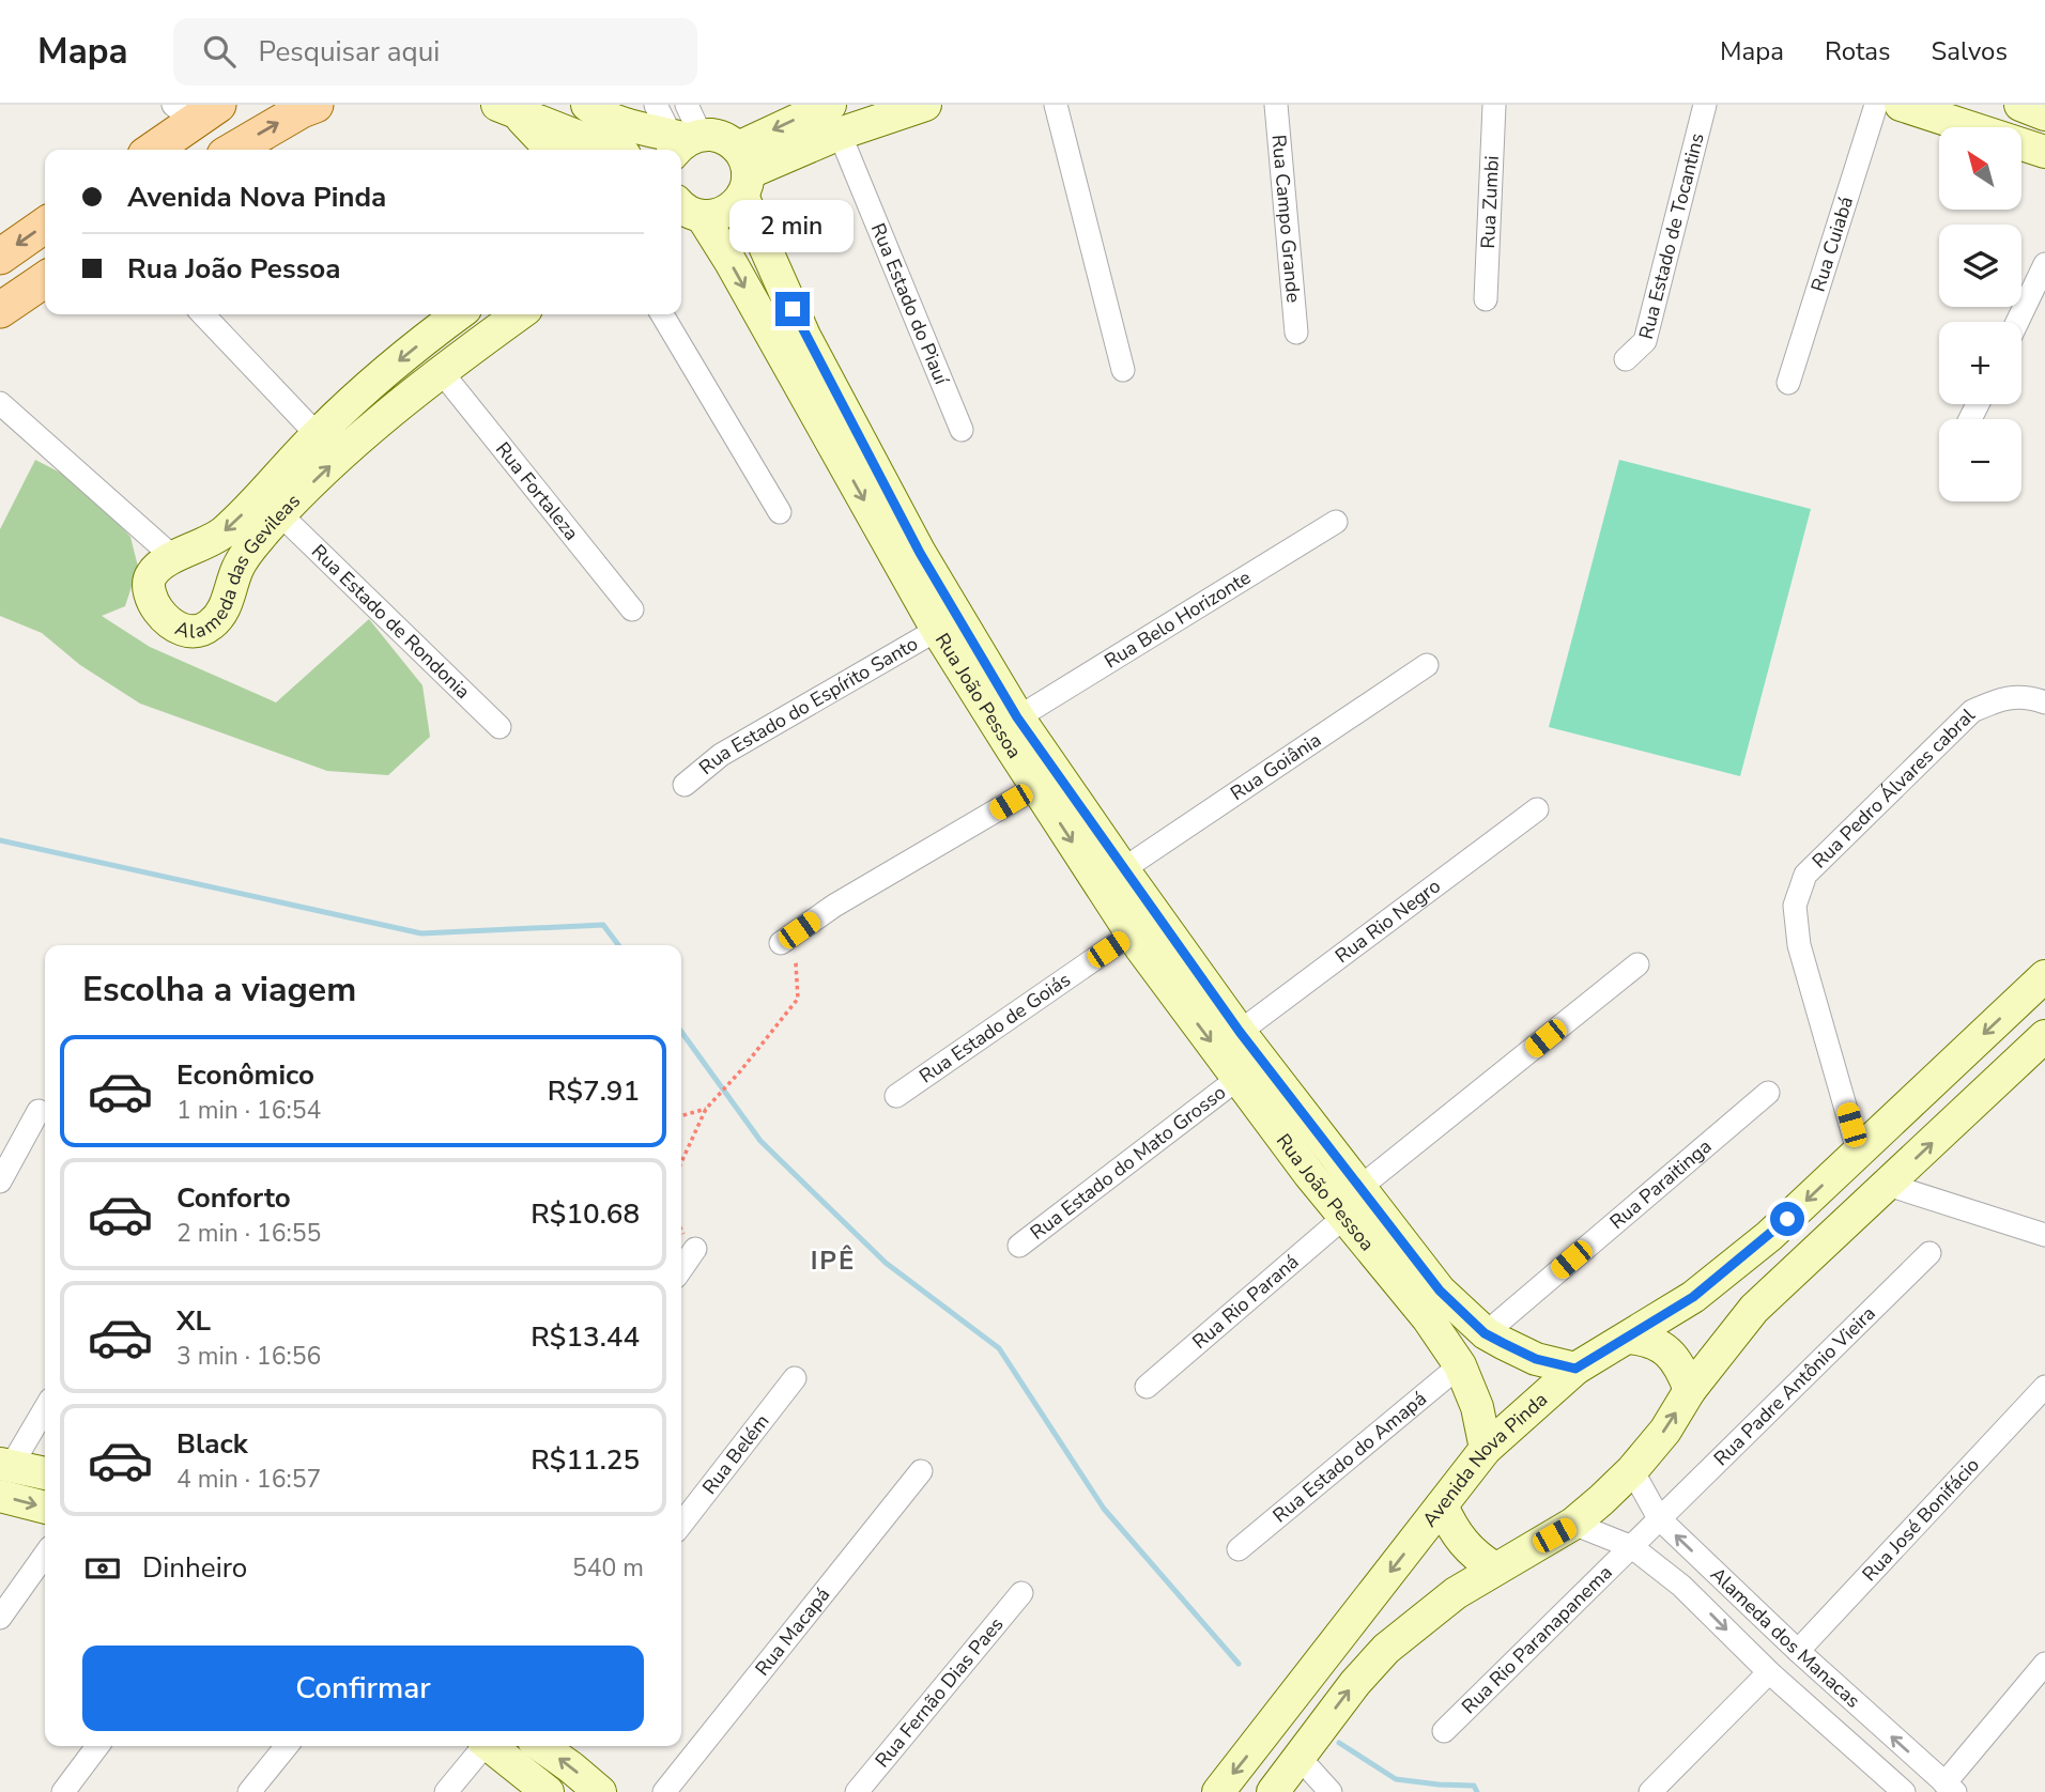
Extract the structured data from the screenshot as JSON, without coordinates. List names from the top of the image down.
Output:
{
  "streets": {
    "street": [
      "Rua Zumbi",
      "Rua Campo Grande",
      "Rua Estado de Tocantins",
      "Rua Cuiabá",
      "Rua Estado do Piauí",
      "Rua Fortaleza",
      "Alameda das Gevileas",
      "Rua Belo Horizonte",
      "Rua Estado de Rondonia",
      "Rua João Pessoa",
      "Rua Estado do Espírito Santo",
      "Rua Goiânia",
      "Rua Pedro Álvares cabral",
      "Rua Rio Negro",
      "Rua Estado de Goiás",
      "Rua Estado do Mato Grosso",
      "Rua Paraitinga",
      "Rua Rio Paraná",
      "Rua Padre Antônio Vieira",
      "Rua Belém",
      "Rua Estado do Amapá",
      "Avenida Nova Pinda",
      "Rua José Bonifácio",
      "Rua Macapá",
      "Alameda dos Manacas",
      "Rua Rio Paranapanema",
      "Rua Fernão Dias Paes"
    ]
  },
  "crossings": [
    ["Rua Fortaleza", "Alameda das Gevileas"],
    ["Alameda das Gevileas", "Rua Estado de Rondonia"],
    ["Rua Belo Horizonte", "Rua João Pessoa"],
    ["Rua João Pessoa", "Rua Estado do Espírito Santo"],
    ["Rua João Pessoa", "Rua Goiânia"],
    ["Rua João Pessoa", "Rua Rio Negro"],
    ["Rua João Pessoa", "Rua Estado de Goiás"],
    ["Rua João Pessoa", "Rua Estado do Mato Grosso"],
    ["Rua João Pessoa", "Rua Paraitinga"],
    ["Rua João Pessoa", "Rua Rio Paraná"],
    ["Rua João Pessoa", "Rua Estado do Amapá"],
    ["Rua João Pessoa", "Avenida Nova Pinda"],
    ["Rua Pedro Álvares cabral", "Avenida Nova Pinda"],
    ["Rua Padre Antônio Vieira", "Alameda dos Manacas"],
    ["Rua Padre Antônio Vieira", "Rua Rio Paranapanema"],
    ["Rua José Bonifácio", "Alameda dos Manacas"],
    ["Alameda dos Manacas", "Rua Rio Paranapanema"]
  ],
  "districts": ["IPÊ"],
  "north": "top left",
  "page": {
    "header": "Mapa",
    "search": "Pesquisar aqui",
    "nav": ["Mapa", "Rotas", "Salvos"],
    "map_buttons": ["+", "−"],
    "banner": ["Avenida Nova Pinda", "Rua João Pessoa"],
    "bubble": "2 min",
    "heading": "Escolha a viagem",
    "list": [
      {
        "name": "Econômico",
        "note": "1 min · 16:54",
        "value": "R$7.91"
      },
      {
        "name": "Conforto",
        "note": "2 min · 16:55",
        "value": "R$10.68"
      },
      {
        "name": "XL",
        "note": "3 min · 16:56",
        "value": "R$13.44"
      },
      {
        "name": "Black",
        "note": "4 min · 16:57",
        "value": "R$11.25"
      }
    ],
    "pay": ["Dinheiro", "540 m"],
    "buttons": "Confirmar"
  }
}
